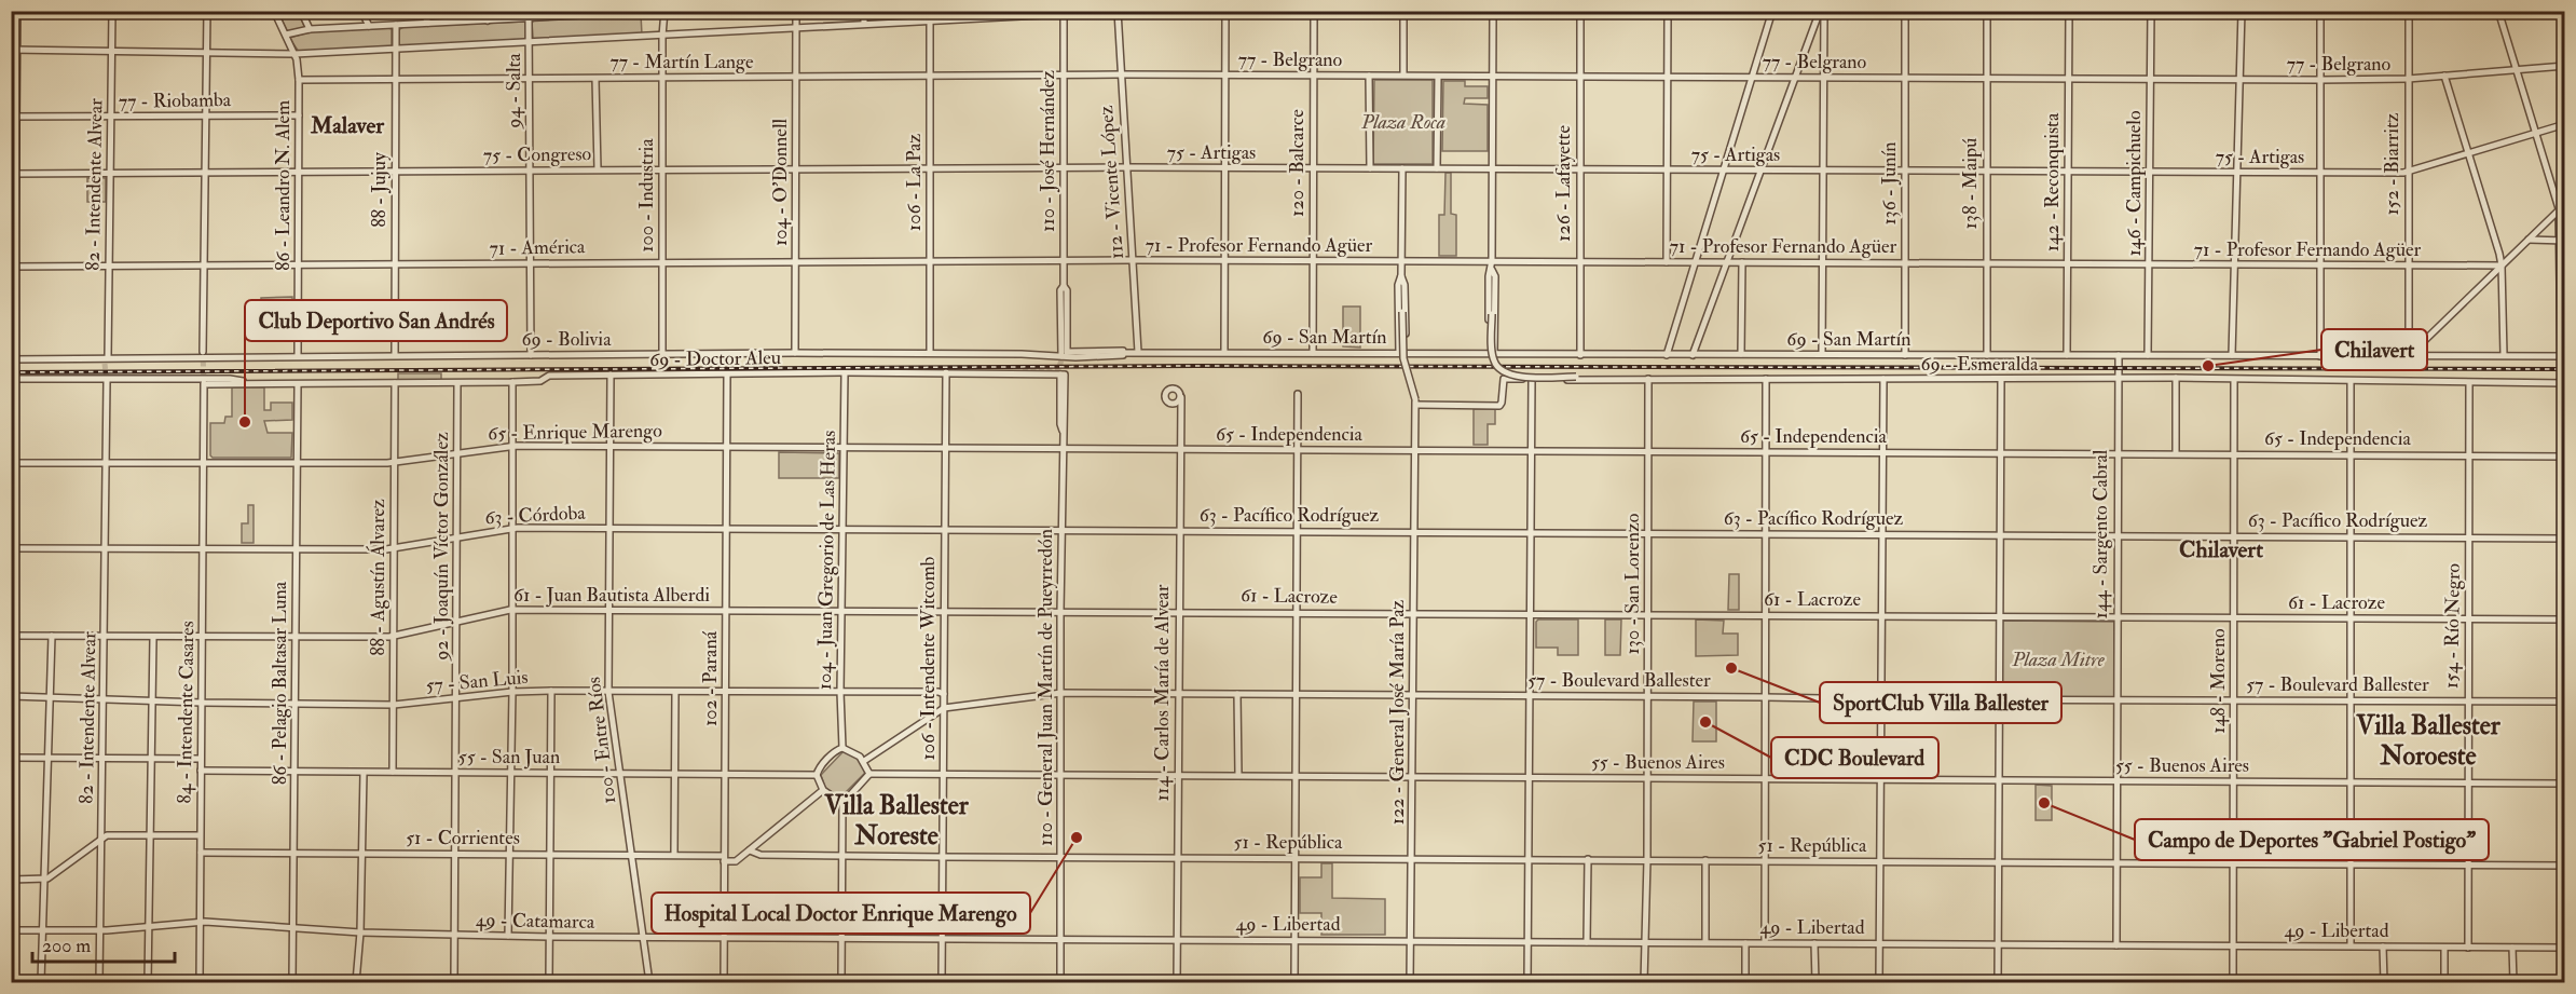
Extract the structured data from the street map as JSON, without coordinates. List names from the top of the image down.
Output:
{
  "streets": {
    "street": [
      "77 - Belgrano",
      "77 - Martín Lange",
      "94 - Salta",
      "77 - Riobamba",
      "110 - José Hernández",
      "75 - Artigas",
      "75 - Congreso",
      "120 - Balcarce",
      "152 - Biarritz",
      "104 - O'Donnell",
      "106 - La Paz",
      "112 - Vicente López",
      "142 - Reconquista",
      "126 - Lafayette",
      "136 - Junín",
      "138 - Maipú",
      "146 - Campichuelo",
      "82 - Intendente Alvear",
      "86 - Leandro N. Alem",
      "88 - Jujuy",
      "100 - Industria",
      "71 - Profesor Fernando Agüer",
      "71 - América",
      "69 - San Martín",
      "69 - Bolivia",
      "69 - Doctor Aleu",
      "69 - Esmeralda",
      "65 - Enrique Marengo",
      "65 - Independencia",
      "63 - Córdoba",
      "63 - Pacífico Rodríguez",
      "144 - Sargento Cabral",
      "92 - Joaquín Víctor González",
      "104 - Juan Gregorio de Las Heras",
      "88 - Agustín Álvarez",
      "130 - San Lorenzo",
      "61 - Juan Bautista Alberdi",
      "61 - Lacroze",
      "154 - Río Negro",
      "106 - Intendente Witcomb",
      "102 - Paraná",
      "57 - Boulevard Ballester",
      "57 - San Luis",
      "148 - Moreno",
      "86 - Pelagio Baltasar Luna",
      "110 - General Juan Martín de Pueyrredón",
      "114 - Carlos María de Alvear",
      "84 - Intendente Casares",
      "122 - General José María Paz",
      "100 - Entre Ríos",
      "55 - San Juan",
      "55 - Buenos Aires",
      "51 - Corrientes",
      "51 - República",
      "49 - Catamarca",
      "49 - Libertad"
    ]
  },
  "crossings": [
    ["77 - Belgrano", "77 - Martín Lange"],
    ["77 - Belgrano", "110 - José Hernández"],
    ["77 - Belgrano", "120 - Balcarce"],
    ["77 - Belgrano", "152 - Biarritz"],
    ["77 - Belgrano", "112 - Vicente López"],
    ["77 - Belgrano", "142 - Reconquista"],
    ["77 - Belgrano", "126 - Lafayette"],
    ["77 - Belgrano", "136 - Junín"],
    ["77 - Belgrano", "138 - Maipú"],
    ["77 - Belgrano", "146 - Campichuelo"],
    ["77 - Martín Lange", "94 - Salta"],
    ["77 - Martín Lange", "110 - José Hernández"],
    ["77 - Martín Lange", "104 - O'Donnell"],
    ["77 - Martín Lange", "106 - La Paz"],
    ["77 - Martín Lange", "86 - Leandro N. Alem"],
    ["77 - Martín Lange", "88 - Jujuy"],
    ["77 - Martín Lange", "100 - Industria"],
    ["94 - Salta", "75 - Congreso"],
    ["94 - Salta", "71 - América"],
    ["94 - Salta", "69 - Bolivia"],
    ["77 - Riobamba", "82 - Intendente Alvear"],
    ["77 - Riobamba", "86 - Leandro N. Alem"],
    ["110 - José Hernández", "75 - Artigas"],
    ["110 - José Hernández", "75 - Congreso"],
    ["110 - José Hernández", "71 - Profesor Fernando Agüer"],
    ["110 - José Hernández", "71 - América"],
    ["110 - José Hernández", "69 - San Martín"],
    ["110 - José Hernández", "69 - Bolivia"],
    ["75 - Artigas", "75 - Congreso"],
    ["75 - Artigas", "120 - Balcarce"],
    ["75 - Artigas", "152 - Biarritz"],
    ["75 - Artigas", "112 - Vicente López"],
    ["75 - Artigas", "142 - Reconquista"],
    ["75 - Artigas", "126 - Lafayette"],
    ["75 - Artigas", "136 - Junín"],
    ["75 - Artigas", "138 - Maipú"],
    ["75 - Artigas", "146 - Campichuelo"],
    ["75 - Congreso", "104 - O'Donnell"],
    ["75 - Congreso", "106 - La Paz"],
    ["75 - Congreso", "82 - Intendente Alvear"],
    ["75 - Congreso", "86 - Leandro N. Alem"],
    ["75 - Congreso", "88 - Jujuy"],
    ["75 - Congreso", "100 - Industria"],
    ["120 - Balcarce", "71 - Profesor Fernando Agüer"],
    ["120 - Balcarce", "69 - San Martín"],
    ["152 - Biarritz", "71 - Profesor Fernando Agüer"],
    ["152 - Biarritz", "69 - San Martín"],
    ["104 - O'Donnell", "71 - América"],
    ["104 - O'Donnell", "69 - Bolivia"],
    ["106 - La Paz", "71 - América"],
    ["106 - La Paz", "69 - Bolivia"],
    ["112 - Vicente López", "71 - Profesor Fernando Agüer"],
    ["112 - Vicente López", "69 - San Martín"],
    ["142 - Reconquista", "71 - Profesor Fernando Agüer"],
    ["142 - Reconquista", "69 - San Martín"],
    ["126 - Lafayette", "71 - Profesor Fernando Agüer"],
    ["126 - Lafayette", "69 - San Martín"],
    ["136 - Junín", "71 - Profesor Fernando Agüer"],
    ["136 - Junín", "69 - San Martín"],
    ["138 - Maipú", "71 - Profesor Fernando Agüer"],
    ["138 - Maipú", "69 - San Martín"],
    ["146 - Campichuelo", "71 - Profesor Fernando Agüer"],
    ["146 - Campichuelo", "69 - San Martín"],
    ["82 - Intendente Alvear", "71 - América"],
    ["82 - Intendente Alvear", "69 - Bolivia"],
    ["82 - Intendente Alvear", "69 - Doctor Aleu"],
    ["82 - Intendente Alvear", "65 - Enrique Marengo"],
    ["82 - Intendente Alvear", "63 - Córdoba"],
    ["82 - Intendente Alvear", "61 - Juan Bautista Alberdi"],
    ["82 - Intendente Alvear", "57 - San Luis"],
    ["82 - Intendente Alvear", "49 - Catamarca"],
    ["86 - Leandro N. Alem", "71 - América"],
    ["86 - Leandro N. Alem", "69 - Bolivia"],
    ["88 - Jujuy", "71 - América"],
    ["88 - Jujuy", "69 - Bolivia"],
    ["100 - Industria", "71 - América"],
    ["100 - Industria", "69 - Bolivia"],
    ["71 - Profesor Fernando Agüer", "71 - América"],
    ["69 - San Martín", "69 - Bolivia"],
    ["69 - San Martín", "144 - Sargento Cabral"],
    ["69 - Doctor Aleu", "92 - Joaquín Víctor González"],
    ["69 - Doctor Aleu", "104 - Juan Gregorio de Las Heras"],
    ["69 - Doctor Aleu", "88 - Agustín Álvarez"],
    ["69 - Doctor Aleu", "106 - Intendente Witcomb"],
    ["69 - Doctor Aleu", "102 - Paraná"],
    ["69 - Doctor Aleu", "86 - Pelagio Baltasar Luna"],
    ["69 - Doctor Aleu", "110 - General Juan Martín de Pueyrredón"],
    ["69 - Doctor Aleu", "84 - Intendente Casares"],
    ["69 - Doctor Aleu", "100 - Entre Ríos"],
    ["69 - Esmeralda", "144 - Sargento Cabral"],
    ["69 - Esmeralda", "130 - San Lorenzo"],
    ["69 - Esmeralda", "154 - Río Negro"],
    ["69 - Esmeralda", "148 - Moreno"],
    ["69 - Esmeralda", "122 - General José María Paz"],
    ["65 - Enrique Marengo", "65 - Independencia"],
    ["65 - Enrique Marengo", "92 - Joaquín Víctor González"],
    ["65 - Enrique Marengo", "104 - Juan Gregorio de Las Heras"],
    ["65 - Enrique Marengo", "88 - Agustín Álvarez"],
    ["65 - Enrique Marengo", "106 - Intendente Witcomb"],
    ["65 - Enrique Marengo", "102 - Paraná"],
    ["65 - Enrique Marengo", "86 - Pelagio Baltasar Luna"],
    ["65 - Enrique Marengo", "110 - General Juan Martín de Pueyrredón"],
    ["65 - Enrique Marengo", "84 - Intendente Casares"],
    ["65 - Enrique Marengo", "100 - Entre Ríos"],
    ["65 - Independencia", "144 - Sargento Cabral"],
    ["65 - Independencia", "130 - San Lorenzo"],
    ["65 - Independencia", "154 - Río Negro"],
    ["65 - Independencia", "148 - Moreno"],
    ["65 - Independencia", "110 - General Juan Martín de Pueyrredón"],
    ["65 - Independencia", "114 - Carlos María de Alvear"],
    ["65 - Independencia", "122 - General José María Paz"],
    ["63 - Córdoba", "63 - Pacífico Rodríguez"],
    ["63 - Córdoba", "92 - Joaquín Víctor González"],
    ["63 - Córdoba", "104 - Juan Gregorio de Las Heras"],
    ["63 - Córdoba", "88 - Agustín Álvarez"],
    ["63 - Córdoba", "106 - Intendente Witcomb"],
    ["63 - Córdoba", "102 - Paraná"],
    ["63 - Córdoba", "86 - Pelagio Baltasar Luna"],
    ["63 - Córdoba", "110 - General Juan Martín de Pueyrredón"],
    ["63 - Córdoba", "84 - Intendente Casares"],
    ["63 - Córdoba", "100 - Entre Ríos"],
    ["63 - Pacífico Rodríguez", "144 - Sargento Cabral"],
    ["63 - Pacífico Rodríguez", "130 - San Lorenzo"],
    ["63 - Pacífico Rodríguez", "154 - Río Negro"],
    ["63 - Pacífico Rodríguez", "148 - Moreno"],
    ["63 - Pacífico Rodríguez", "110 - General Juan Martín de Pueyrredón"],
    ["63 - Pacífico Rodríguez", "114 - Carlos María de Alvear"],
    ["63 - Pacífico Rodríguez", "122 - General José María Paz"],
    ["144 - Sargento Cabral", "61 - Lacroze"],
    ["144 - Sargento Cabral", "57 - Boulevard Ballester"],
    ["144 - Sargento Cabral", "55 - Buenos Aires"],
    ["144 - Sargento Cabral", "51 - República"],
    ["144 - Sargento Cabral", "49 - Libertad"],
    ["92 - Joaquín Víctor González", "61 - Juan Bautista Alberdi"],
    ["92 - Joaquín Víctor González", "57 - San Luis"],
    ["92 - Joaquín Víctor González", "55 - San Juan"],
    ["92 - Joaquín Víctor González", "51 - Corrientes"],
    ["92 - Joaquín Víctor González", "49 - Catamarca"],
    ["104 - Juan Gregorio de Las Heras", "61 - Juan Bautista Alberdi"],
    ["104 - Juan Gregorio de Las Heras", "57 - San Luis"],
    ["104 - Juan Gregorio de Las Heras", "55 - San Juan"],
    ["88 - Agustín Álvarez", "61 - Juan Bautista Alberdi"],
    ["88 - Agustín Álvarez", "57 - San Luis"],
    ["88 - Agustín Álvarez", "55 - San Juan"],
    ["130 - San Lorenzo", "61 - Lacroze"],
    ["130 - San Lorenzo", "57 - Boulevard Ballester"],
    ["130 - San Lorenzo", "55 - Buenos Aires"],
    ["130 - San Lorenzo", "51 - República"],
    ["130 - San Lorenzo", "49 - Libertad"],
    ["61 - Juan Bautista Alberdi", "61 - Lacroze"],
    ["61 - Juan Bautista Alberdi", "106 - Intendente Witcomb"],
    ["61 - Juan Bautista Alberdi", "102 - Paraná"],
    ["61 - Juan Bautista Alberdi", "86 - Pelagio Baltasar Luna"],
    ["61 - Juan Bautista Alberdi", "110 - General Juan Martín de Pueyrredón"],
    ["61 - Juan Bautista Alberdi", "84 - Intendente Casares"],
    ["61 - Juan Bautista Alberdi", "100 - Entre Ríos"],
    ["61 - Lacroze", "154 - Río Negro"],
    ["61 - Lacroze", "148 - Moreno"],
    ["61 - Lacroze", "110 - General Juan Martín de Pueyrredón"],
    ["61 - Lacroze", "114 - Carlos María de Alvear"],
    ["61 - Lacroze", "122 - General José María Paz"],
    ["154 - Río Negro", "57 - Boulevard Ballester"],
    ["154 - Río Negro", "55 - Buenos Aires"],
    ["154 - Río Negro", "51 - República"],
    ["154 - Río Negro", "49 - Libertad"],
    ["106 - Intendente Witcomb", "57 - Boulevard Ballester"],
    ["106 - Intendente Witcomb", "57 - San Luis"],
    ["106 - Intendente Witcomb", "49 - Catamarca"],
    ["102 - Paraná", "57 - San Luis"],
    ["102 - Paraná", "55 - San Juan"],
    ["102 - Paraná", "51 - Corrientes"],
    ["102 - Paraná", "49 - Catamarca"],
    ["57 - Boulevard Ballester", "148 - Moreno"],
    ["57 - Boulevard Ballester", "110 - General Juan Martín de Pueyrredón"],
    ["57 - Boulevard Ballester", "114 - Carlos María de Alvear"],
    ["57 - Boulevard Ballester", "122 - General José María Paz"],
    ["57 - San Luis", "86 - Pelagio Baltasar Luna"],
    ["57 - San Luis", "84 - Intendente Casares"],
    ["57 - San Luis", "100 - Entre Ríos"],
    ["148 - Moreno", "55 - Buenos Aires"],
    ["148 - Moreno", "51 - República"],
    ["148 - Moreno", "49 - Libertad"],
    ["86 - Pelagio Baltasar Luna", "55 - San Juan"],
    ["86 - Pelagio Baltasar Luna", "51 - Corrientes"],
    ["86 - Pelagio Baltasar Luna", "49 - Catamarca"],
    ["110 - General Juan Martín de Pueyrredón", "55 - Buenos Aires"],
    ["110 - General Juan Martín de Pueyrredón", "51 - República"],
    ["110 - General Juan Martín de Pueyrredón", "49 - Catamarca"],
    ["110 - General Juan Martín de Pueyrredón", "49 - Libertad"],
    ["114 - Carlos María de Alvear", "55 - Buenos Aires"],
    ["114 - Carlos María de Alvear", "51 - República"],
    ["114 - Carlos María de Alvear", "49 - Libertad"],
    ["84 - Intendente Casares", "55 - San Juan"],
    ["84 - Intendente Casares", "51 - Corrientes"],
    ["84 - Intendente Casares", "49 - Catamarca"],
    ["122 - General José María Paz", "55 - Buenos Aires"],
    ["122 - General José María Paz", "51 - República"],
    ["122 - General José María Paz", "49 - Libertad"],
    ["100 - Entre Ríos", "55 - San Juan"],
    ["100 - Entre Ríos", "51 - Corrientes"],
    ["100 - Entre Ríos", "49 - Catamarca"],
    ["49 - Catamarca", "49 - Libertad"]
  ],
  "districts": [
    "Malaver",
    "Chilavert",
    "Villa Ballester Noroeste",
    "Villa Ballester Noreste"
  ],
  "parks": ["Plaza Roca", "Plaza Mitre"],
  "places": [
    "Chilavert",
    "Club Deportivo San Andrés",
    "SportClub Villa Ballester",
    "CDC Boulevard",
    "Campo de Deportes \"Gabriel Postigo\"",
    "Hospital Local Doctor Enrique Marengo"
  ],
  "scale_bar": "200 m"
}
